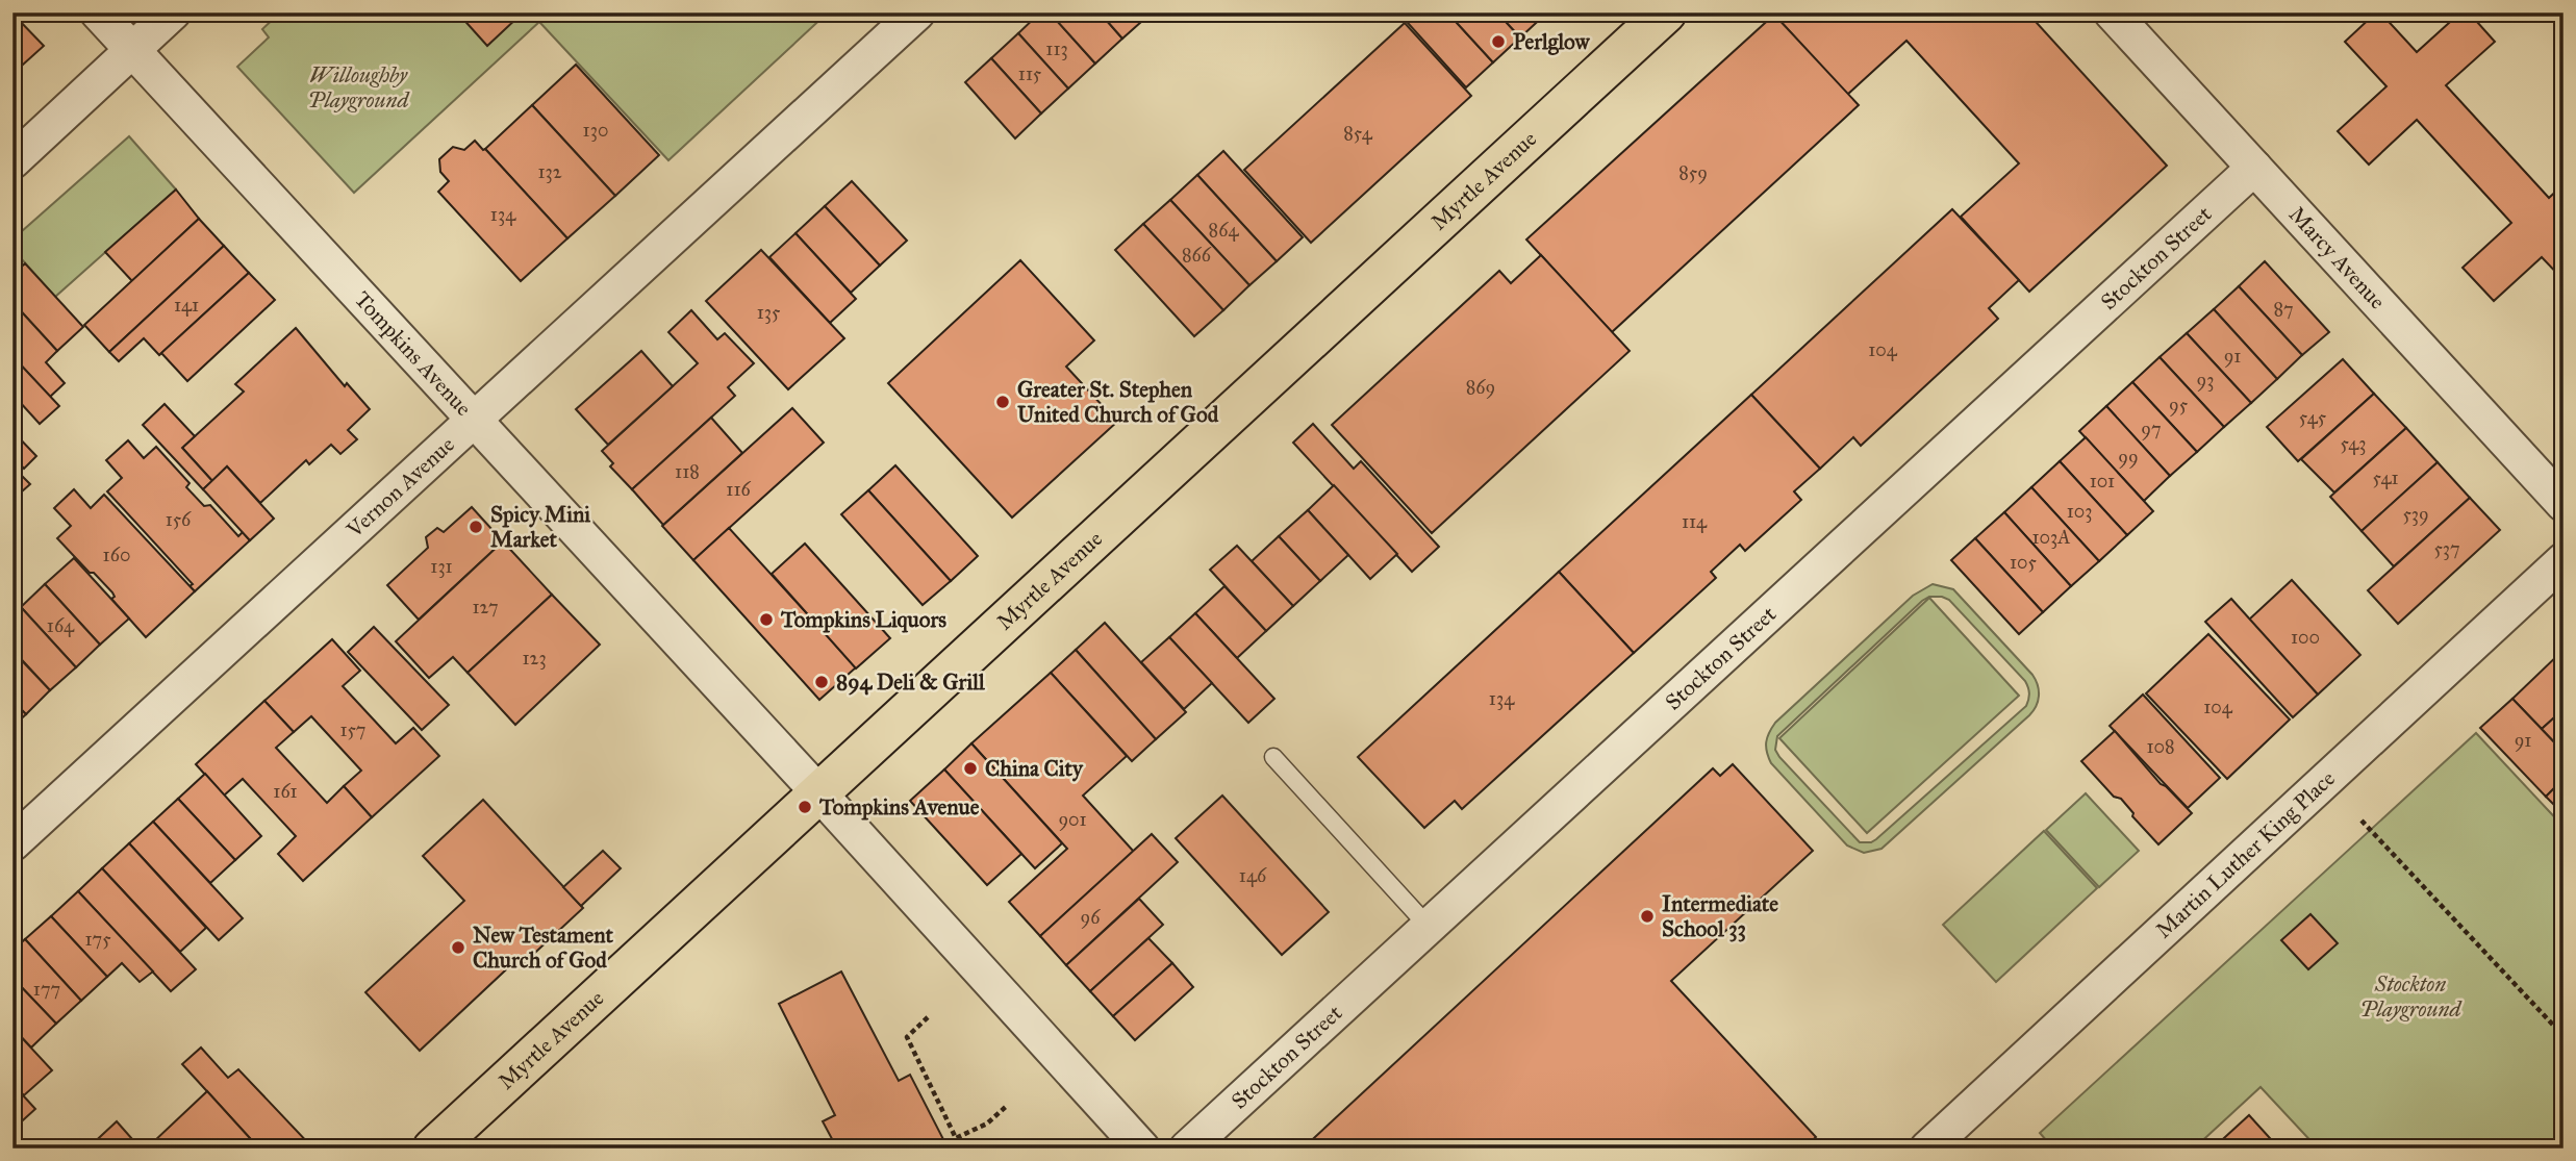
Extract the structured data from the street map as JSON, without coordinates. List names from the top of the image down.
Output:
{
  "streets": {
    "main road": ["Myrtle Avenue"],
    "street": [
      "Stockton Street",
      "Marcy Avenue",
      "Tompkins Avenue",
      "Vernon Avenue",
      "Martin Luther King Place"
    ]
  },
  "crossings": [
    ["Myrtle Avenue", "Tompkins Avenue"],
    ["Stockton Street", "Marcy Avenue"],
    ["Tompkins Avenue", "Vernon Avenue"]
  ],
  "parks": ["Willoughby Playground", "Stockton Playground"],
  "places": [
    "Perlglow",
    "Greater St. Stephen United Church of God",
    "Spicy Mini Market",
    "Tompkins Liquors",
    "894 Deli & Grill",
    "China City",
    "Tompkins Avenue",
    "Intermediate School 33",
    "New Testament Church of God"
  ],
  "house_numbers": [
    "113",
    "115",
    "130",
    "854",
    "132",
    "859",
    "134",
    "864",
    "866",
    "141",
    "87",
    "135",
    "104",
    "91",
    "93",
    "869",
    "95",
    "545",
    "97",
    "543",
    "99",
    "118",
    "541",
    "101",
    "116",
    "103",
    "539",
    "156",
    "114",
    "103A",
    "537",
    "160",
    "105",
    "131",
    "127",
    "164",
    "100",
    "123",
    "134",
    "104",
    "157",
    "91",
    "108",
    "161",
    "901",
    "146",
    "96",
    "175",
    "177"
  ]
}
